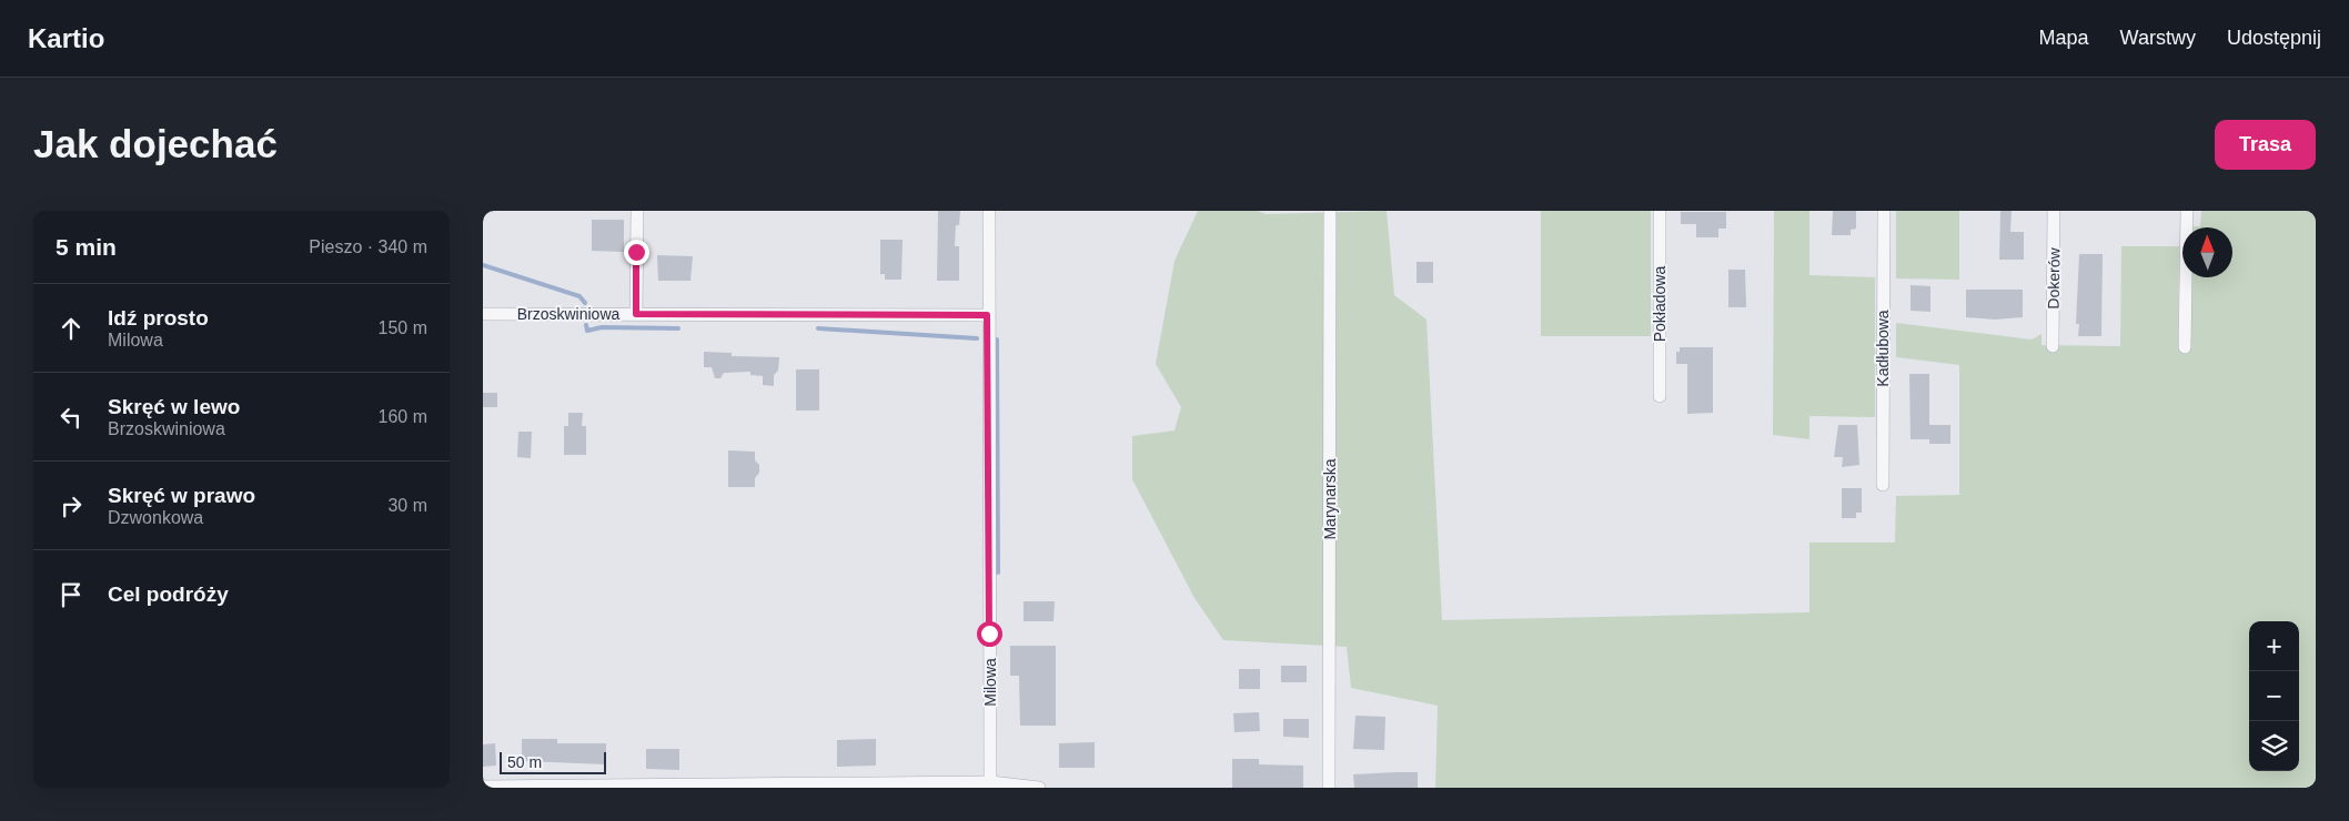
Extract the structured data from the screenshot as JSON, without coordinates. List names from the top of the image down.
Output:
{
  "streets": {
    "street": [
      "Dokerów",
      "Pokładowa",
      "Brzoskwiniowa",
      "Kadłubowa",
      "Marynarska",
      "Milowa"
    ]
  },
  "crossings": [
    ["Brzoskwiniowa", "Milowa"]
  ],
  "scale_bar": "50 m",
  "north": "top",
  "page": {
    "header": "Kartio",
    "nav": ["Mapa", "Warstwy", "Udostępnij"],
    "buttons": "Trasa",
    "title": "Jak dojechać",
    "heading": ["5 min", "Pieszo · 340 m"],
    "list": [
      ["Idź prosto", "Milowa", "150 m"],
      ["Skręć w lewo", "Brzoskwiniowa", "160 m"],
      ["Skręć w prawo", "Dzwonkowa", "30 m"],
      "Cel podróży"
    ],
    "map_buttons": ["+", "−"],
    "scale": "50 m"
  }
}
